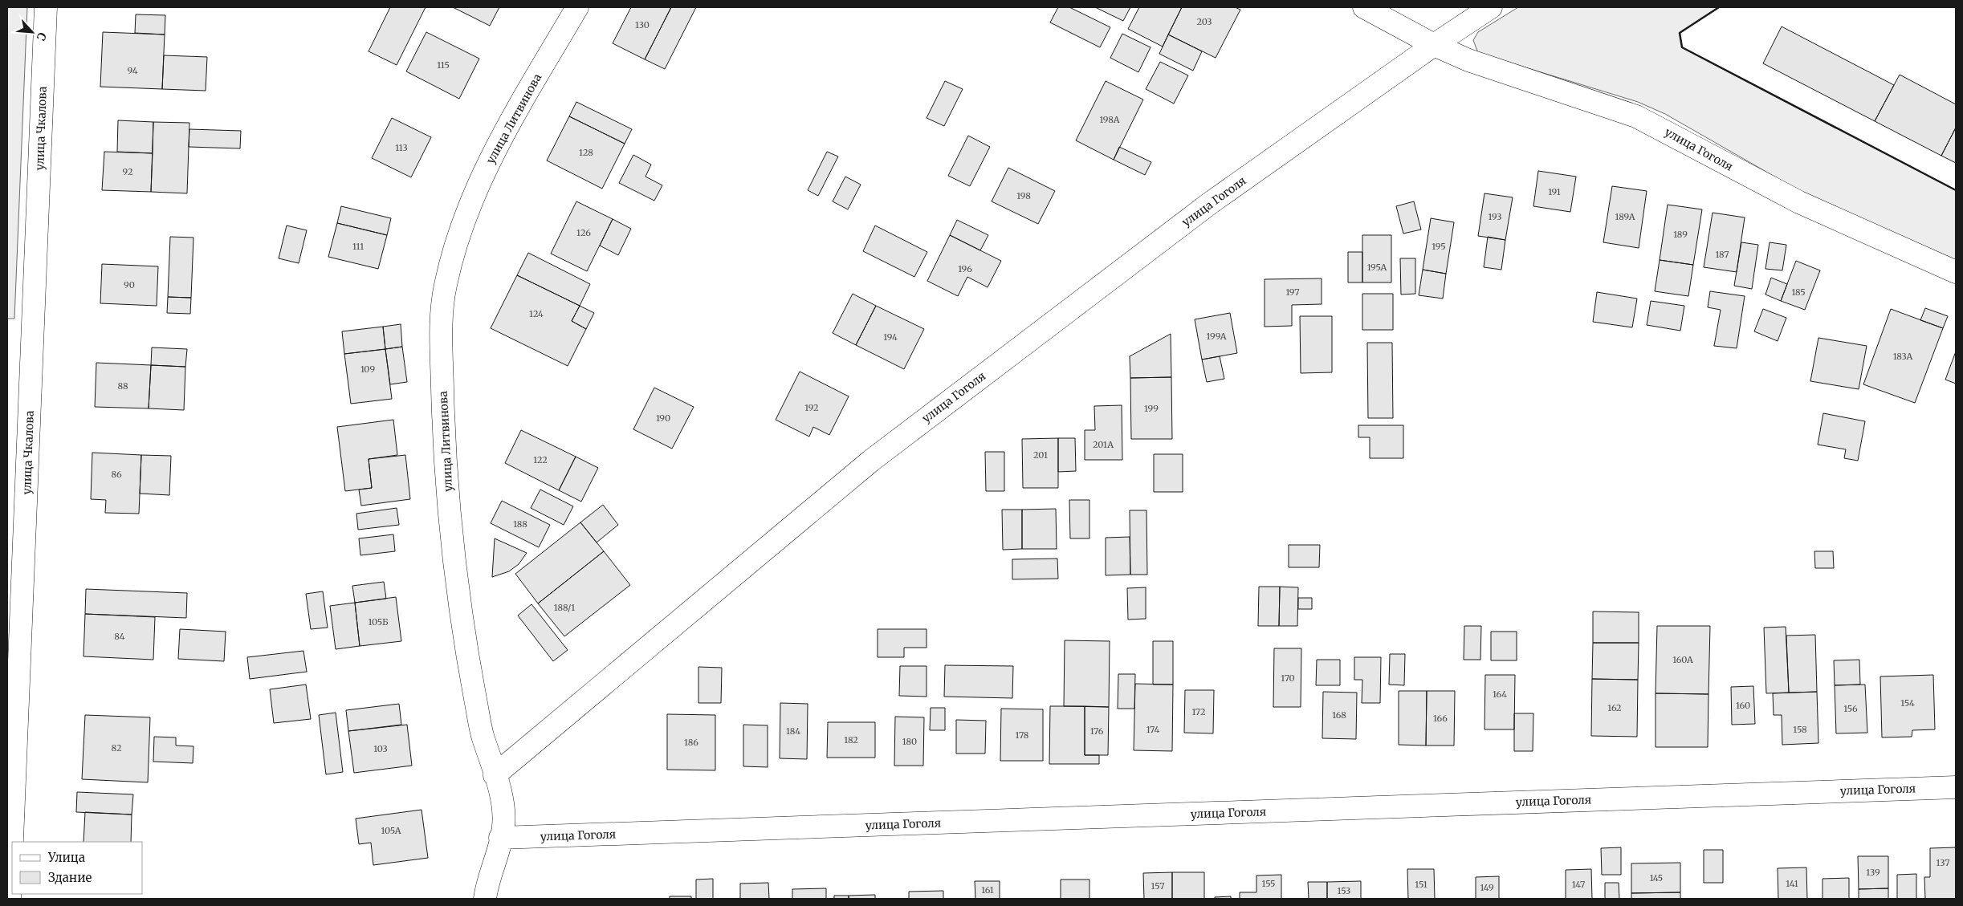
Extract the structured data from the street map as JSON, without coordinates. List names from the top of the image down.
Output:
{
  "streets": {
    "street": ["улица Литвинова", "улица Чкалова", "улица Гоголя"]
  },
  "crossings": [
    ["улица Литвинова", "улица Гоголя"]
  ],
  "house_numbers": [
    "203",
    "130",
    "115",
    "94",
    "198А",
    "113",
    "128",
    "92",
    "191",
    "198",
    "193",
    "189А",
    "126",
    "189",
    "111",
    "195",
    "187",
    "195А",
    "196",
    "90",
    "197",
    "185",
    "124",
    "199А",
    "194",
    "183А",
    "109",
    "88",
    "192",
    "199",
    "190",
    "201А",
    "201",
    "122",
    "86",
    "188",
    "188/1",
    "105Б",
    "84",
    "160А",
    "170",
    "164",
    "154",
    "160",
    "162",
    "156",
    "172",
    "168",
    "166",
    "174",
    "158",
    "184",
    "176",
    "178",
    "182",
    "180",
    "186",
    "82",
    "103",
    "105А",
    "137",
    "139",
    "145",
    "155",
    "141",
    "151",
    "147",
    "157",
    "149",
    "161",
    "153"
  ],
  "legend": ["Улица", "Здание"],
  "north": "bottom right"
}
